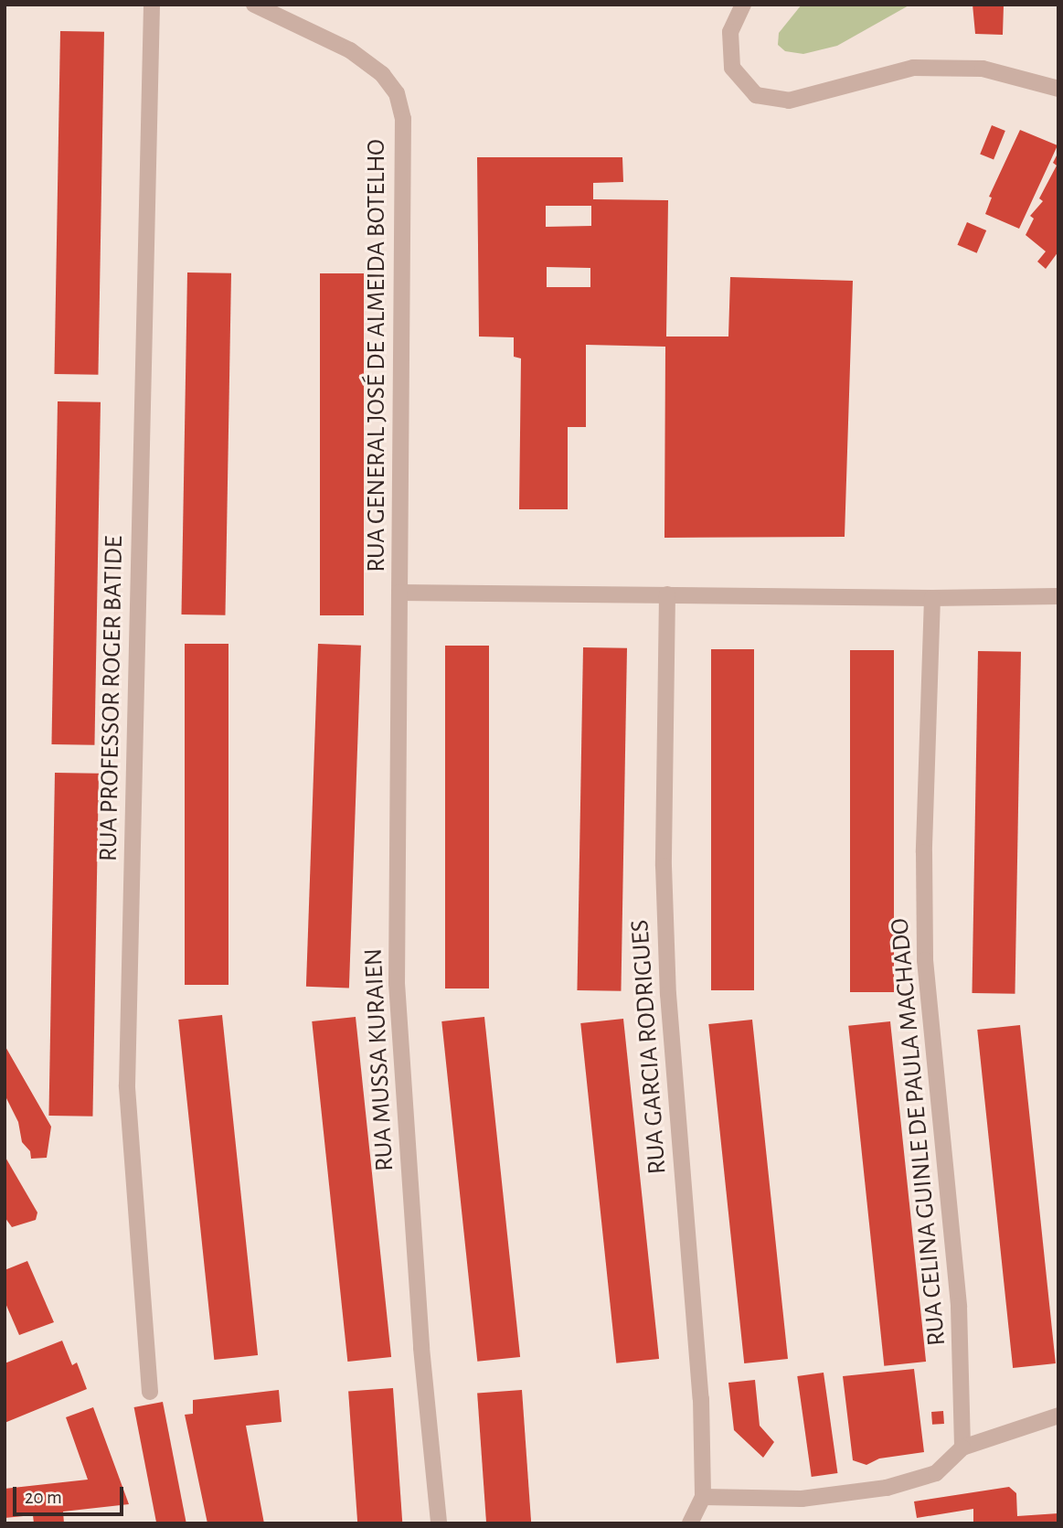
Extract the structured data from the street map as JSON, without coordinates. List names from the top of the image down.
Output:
{
  "streets": {
    "street": [
      "RUA GENERAL JOSÉ DE ALMEIDA BOTELHO",
      "RUA PROFESSOR ROGER BATIDE",
      "RUA GARCIA RODRIGUES",
      "RUA MUSSA KURAIEN",
      "RUA CELINA GUINLE DE PAULA MACHADO"
    ]
  },
  "crossings": [
    ["RUA GENERAL JOSÉ DE ALMEIDA BOTELHO", "RUA GARCIA RODRIGUES"],
    ["RUA GENERAL JOSÉ DE ALMEIDA BOTELHO", "RUA MUSSA KURAIEN"],
    ["RUA GENERAL JOSÉ DE ALMEIDA BOTELHO", "RUA CELINA GUINLE DE PAULA MACHADO"]
  ],
  "scale_bar": "20 m"
}
